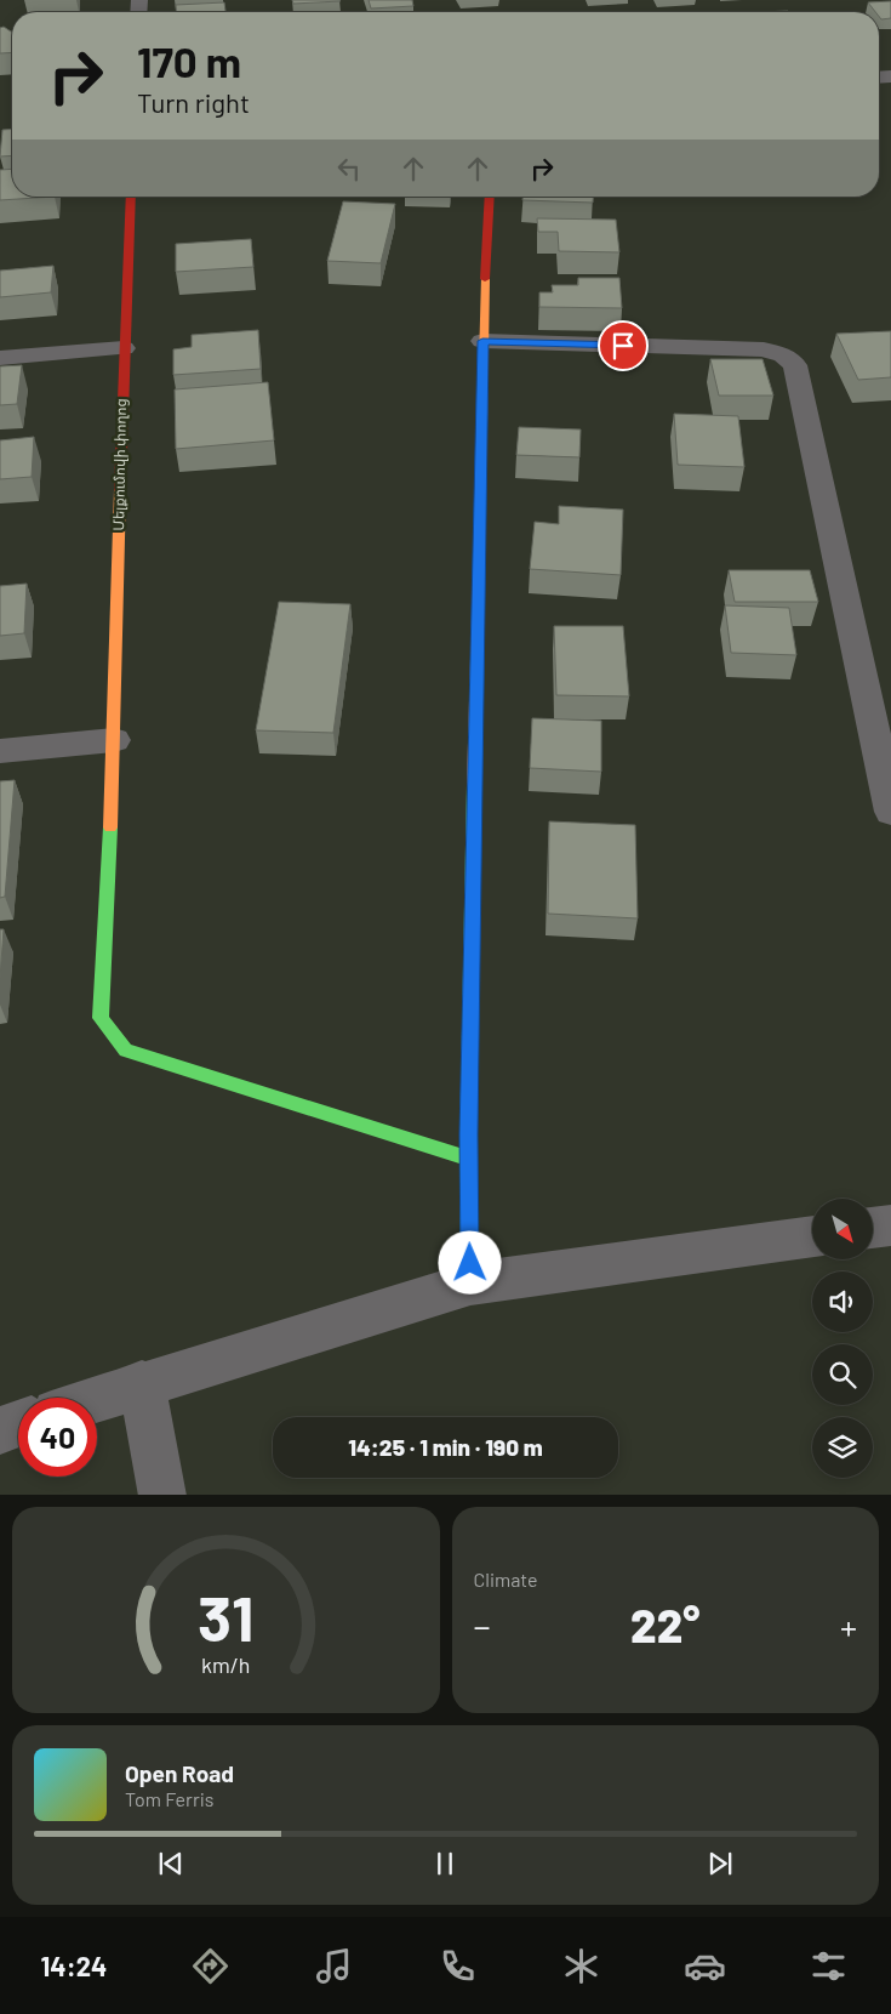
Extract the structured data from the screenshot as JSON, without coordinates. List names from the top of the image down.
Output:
{
  "streets": {
    "street": ["Մելքումովի փողոց"]
  },
  "north": "bottom right",
  "page": {
    "turn": ["170 m", "Turn right"],
    "limit": "40",
    "trip": "14:25 · 1 min · 190 m",
    "tile": "Climate",
    "heat": ["−", "22°", "+"],
    "song": ["Open Road", "Tom Ferris"],
    "tabs": "14:24",
    "gauge": ["31", "km/h"]
  }
}
